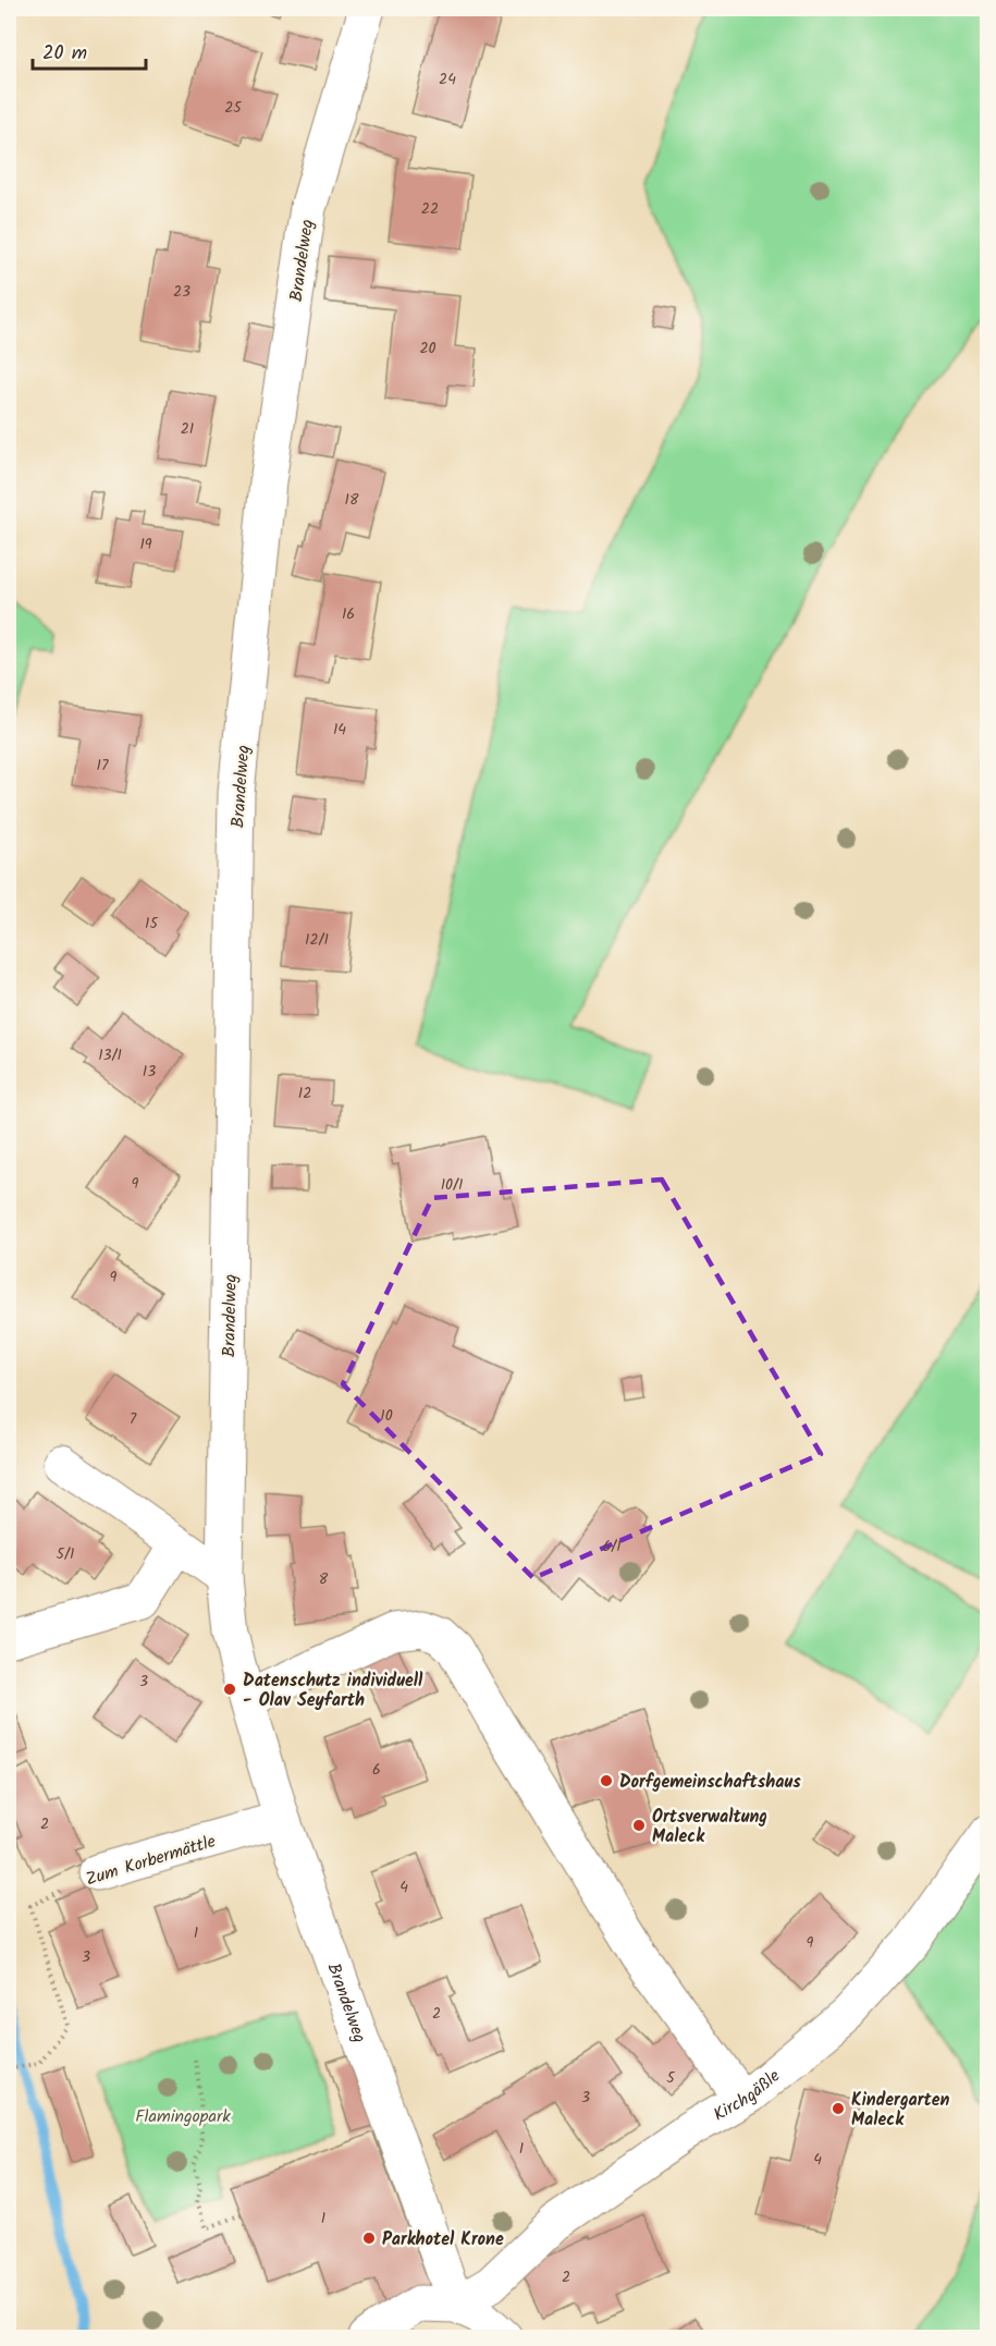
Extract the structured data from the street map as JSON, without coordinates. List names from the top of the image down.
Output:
{
  "streets": {
    "street": ["Brandelweg", "Zum Korbermättle", "Kirchgäßle"]
  },
  "crossings": [
    ["Brandelweg", "Zum Korbermättle"],
    ["Brandelweg", "Kirchgäßle"]
  ],
  "parks": ["Flamingopark"],
  "places": [
    "Datenschutz individuell - Olav Seyfarth",
    "Dorfgemeinschaftshaus",
    "Ortsverwaltung Maleck",
    "Kindergarten Maleck",
    "Parkhotel Krone"
  ],
  "house_numbers": [
    "24",
    "25",
    "22",
    "23",
    "20",
    "21",
    "18",
    "19",
    "16",
    "14",
    "17",
    "15",
    "12/1",
    "13/1",
    "13",
    "12",
    "9",
    "10/1",
    "9",
    "10",
    "7",
    "6/1",
    "5/1",
    "8",
    "3",
    "6",
    "2",
    "4",
    "1",
    "9",
    "3",
    "2",
    "5",
    "3",
    "1",
    "4",
    "1",
    "2"
  ],
  "scale_bar": "20 m"
}
